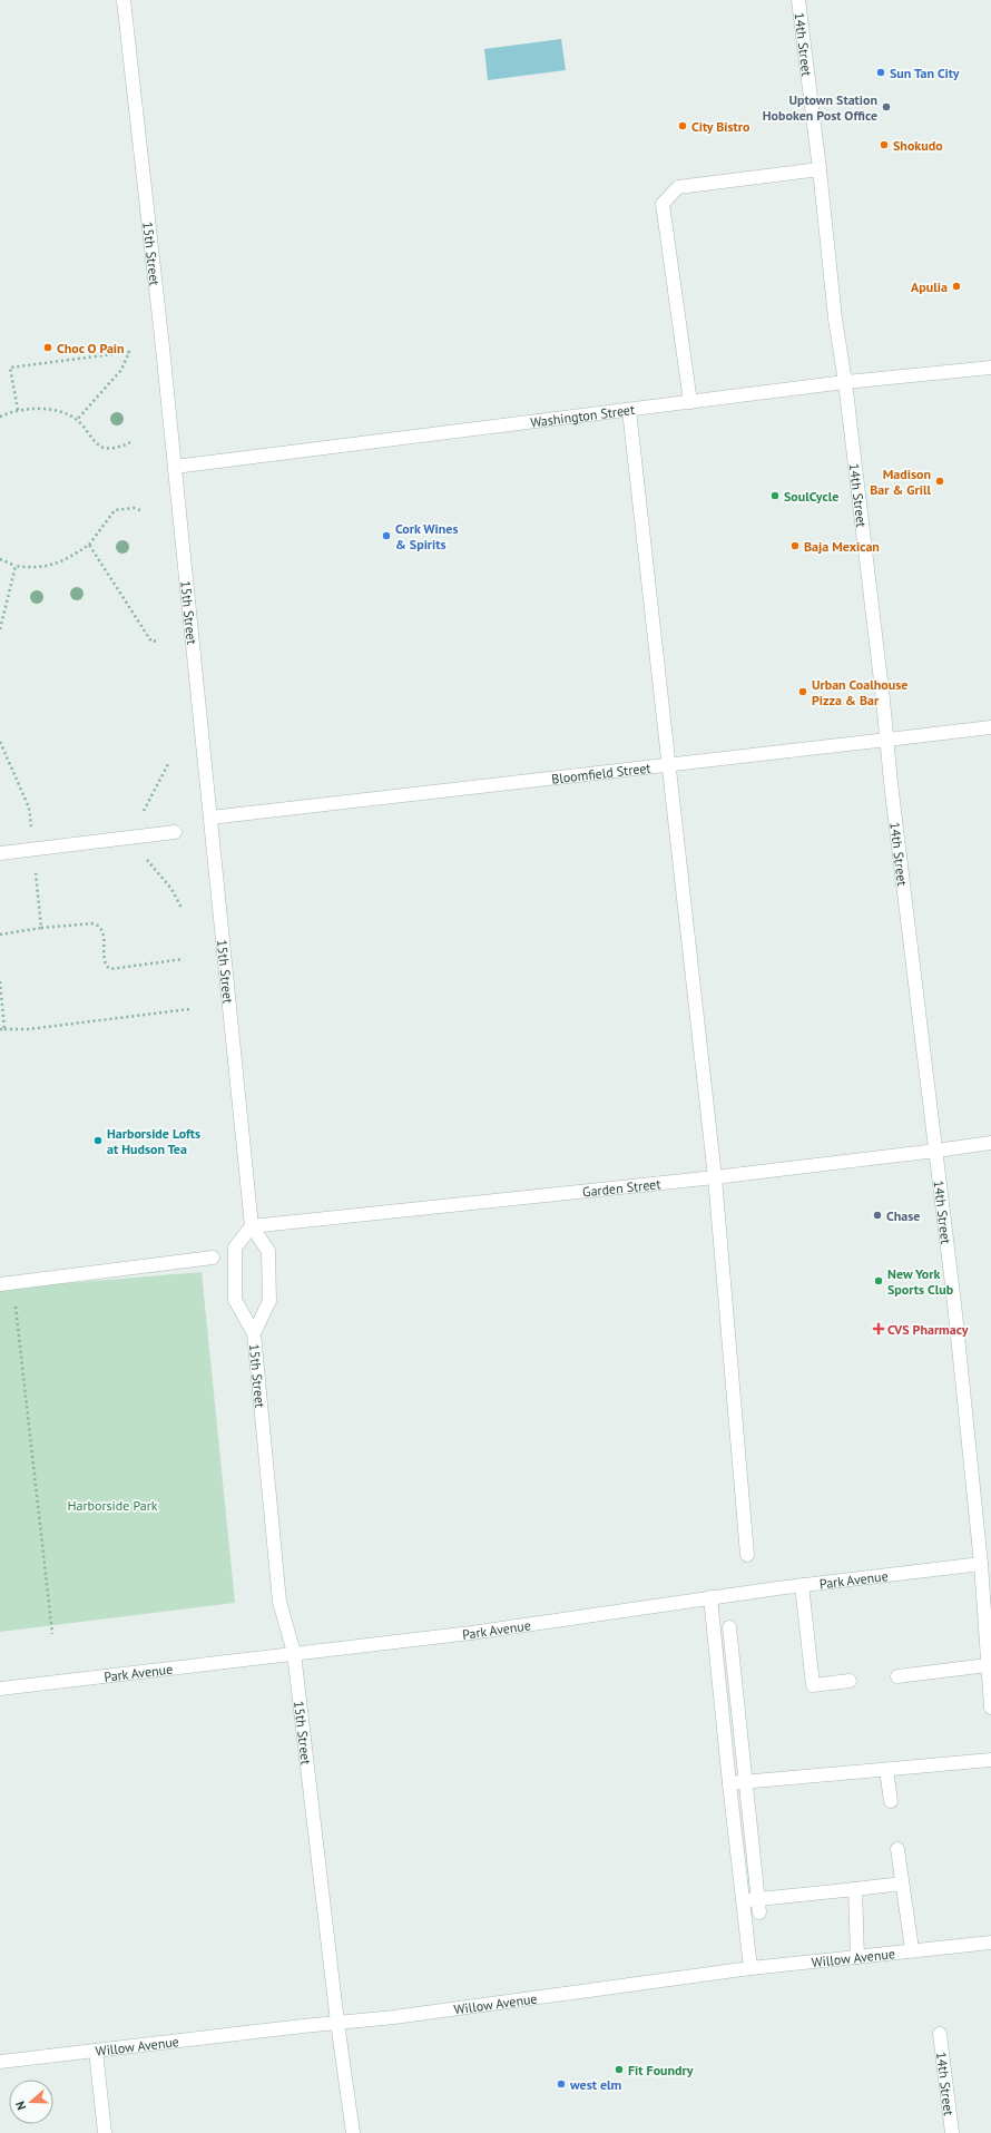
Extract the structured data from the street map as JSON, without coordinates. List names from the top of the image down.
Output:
{
  "streets": {
    "street": [
      "14th Street",
      "15th Street",
      "Washington Street",
      "Bloomfield Street",
      "Garden Street",
      "Park Avenue",
      "Willow Avenue"
    ]
  },
  "crossings": [
    ["14th Street", "Washington Street"],
    ["14th Street", "Bloomfield Street"],
    ["14th Street", "Garden Street"],
    ["14th Street", "Park Avenue"],
    ["15th Street", "Washington Street"],
    ["15th Street", "Bloomfield Street"],
    ["15th Street", "Garden Street"],
    ["15th Street", "Park Avenue"],
    ["15th Street", "Willow Avenue"]
  ],
  "parks": ["Harborside Park"],
  "places": {
    "other": [
      "Sun Tan City",
      "Uptown Station Hoboken Post Office",
      "City Bistro",
      "Shokudo",
      "Apulia",
      "Choc O Pain",
      "Madison Bar & Grill",
      "SoulCycle",
      "Cork Wines & Spirits",
      "Baja Mexican",
      "Urban Coalhouse Pizza & Bar",
      "Harborside Lofts at Hudson Tea",
      "Chase",
      "New York Sports Club",
      "Fit Foundry",
      "west elm"
    ],
    "health": ["CVS Pharmacy"]
  },
  "north": "left"
}
